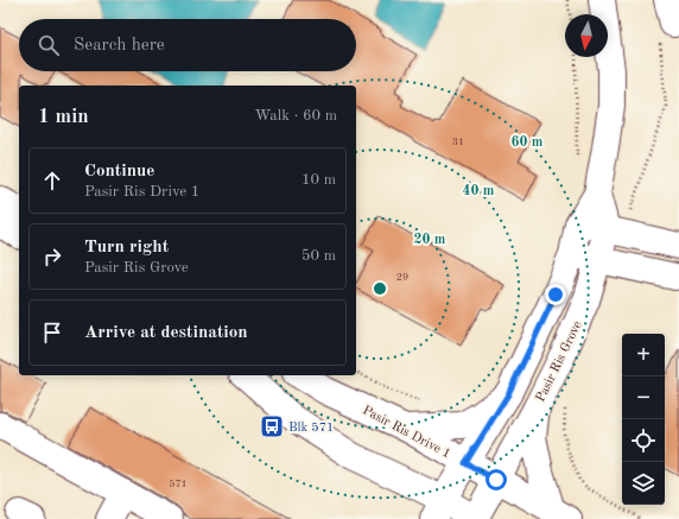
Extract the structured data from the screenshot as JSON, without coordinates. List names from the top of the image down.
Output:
{
  "streets": {
    "street": ["Pasir Ris Grove", "Pasir Ris Drive 1"]
  },
  "crossings": [
    ["Pasir Ris Grove", "Pasir Ris Drive 1"]
  ],
  "places": {
    "bus stop": ["Blk 571"]
  },
  "house_numbers": ["31", "29", "571"],
  "north": "bottom",
  "page": {
    "search": "Search here",
    "heading": ["1 min", "Walk · 60 m"],
    "list": [
      ["Continue", "Pasir Ris Drive 1", "10 m"],
      ["Turn right", "Pasir Ris Grove", "50 m"],
      "Arrive at destination"
    ],
    "map_buttons": ["+", "−"]
  },
  "rings": ["60 m", "40 m", "20 m"]
}
